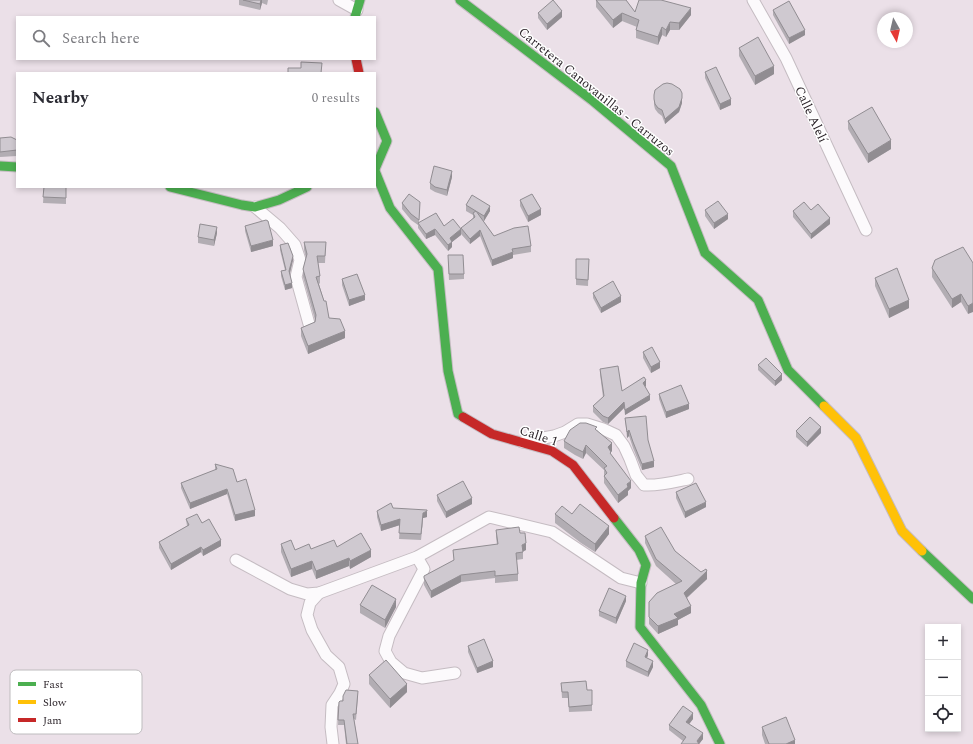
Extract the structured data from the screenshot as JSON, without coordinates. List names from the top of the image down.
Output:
{
  "streets": {
    "street": ["Carretera Canovanillas - Carruzos", "Calle Alelí", "Calle 1"]
  },
  "legend": ["Fast", "Slow", "Jam"],
  "north": "bottom",
  "page": {
    "search": "Search here",
    "heading": ["Nearby", "0 results"],
    "map_buttons": ["+", "−"]
  }
}
